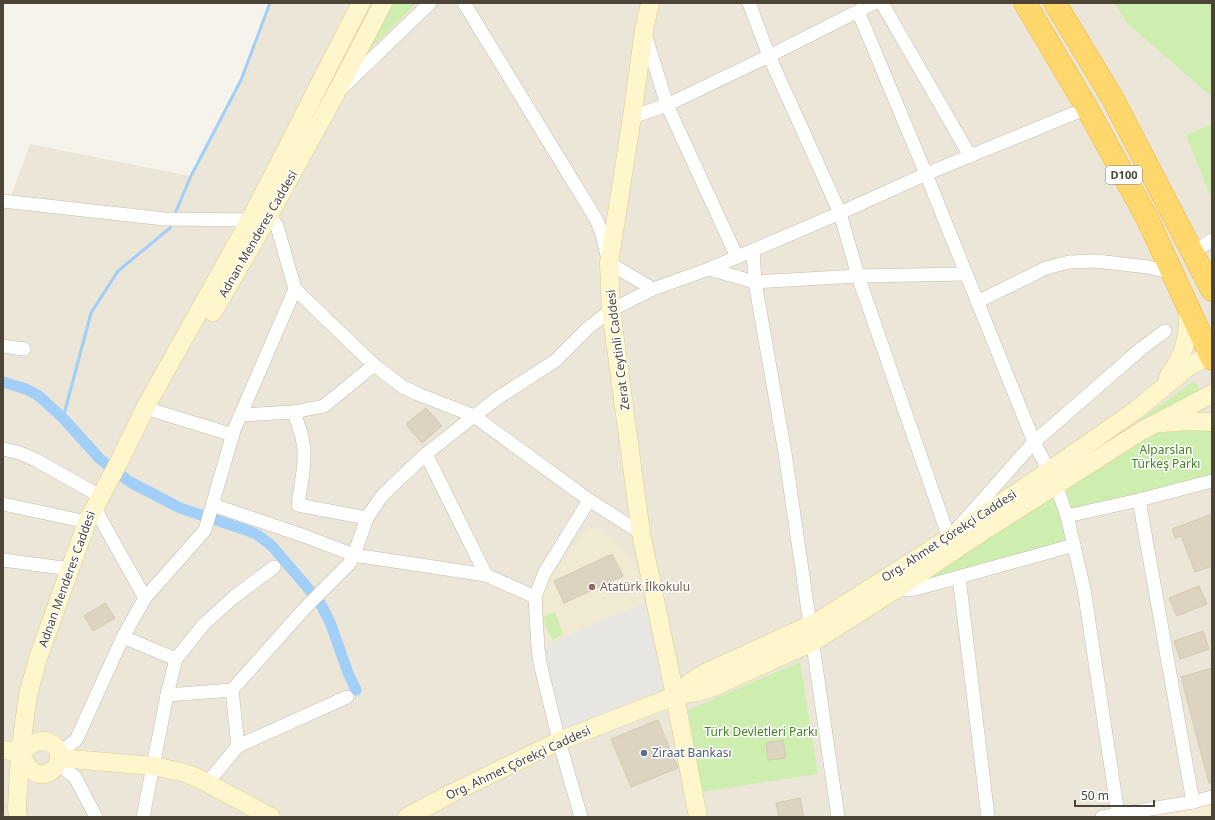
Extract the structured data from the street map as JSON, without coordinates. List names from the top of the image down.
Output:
{
  "streets": {
    "highway": ["D100"],
    "main road": ["Adnan Menderes Caddesi", "Zerat Ceytinli Caddesi", "Org. Ahmet Çörekçi Caddesi"]
  },
  "crossings": [
    ["D100", "Org. Ahmet Çörekçi Caddesi"],
    ["Zerat Ceytinli Caddesi", "Org. Ahmet Çörekçi Caddesi"]
  ],
  "parks": ["Alparslan Türkeş Parkı", "Türk Devletleri Parkı"],
  "places": ["Atatürk İlkokulu", "Ziraat Bankası"],
  "scale_bar": "50 m"
}
